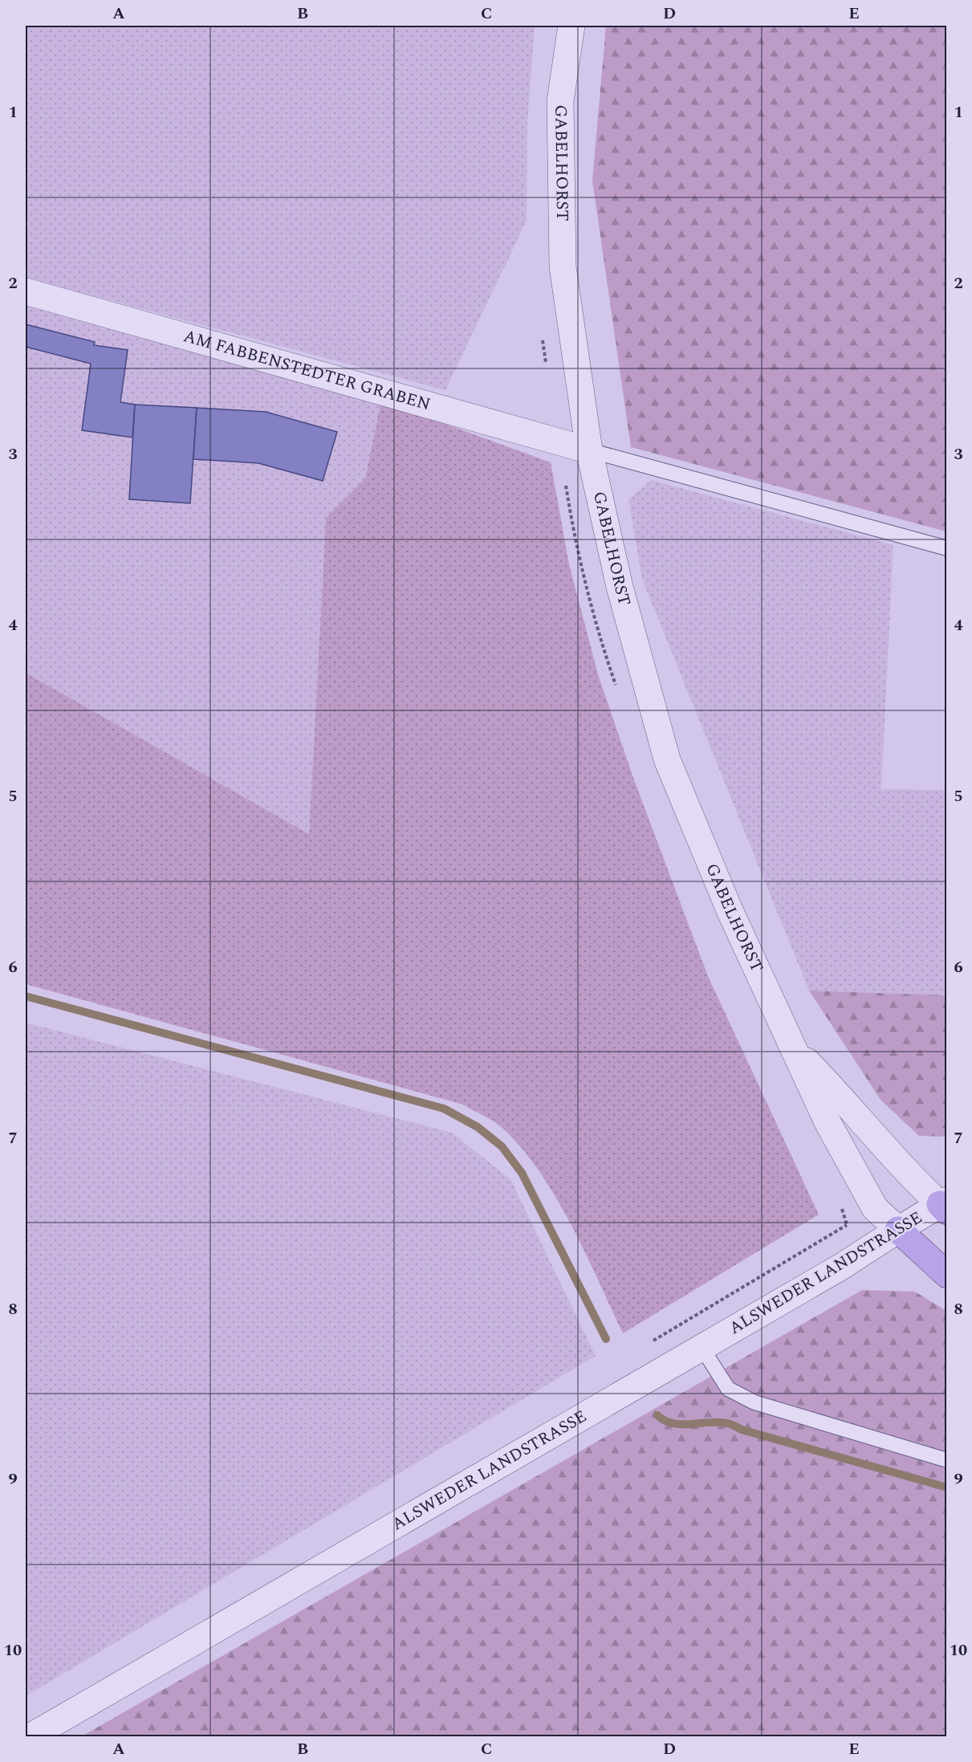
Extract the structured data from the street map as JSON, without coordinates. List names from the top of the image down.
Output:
{
  "streets": {
    "street": ["GABELHORST", "AM FABBENSTEDTER GRABEN", "ALSWEDER LANDSTRASSE"]
  },
  "crossings": [
    ["GABELHORST", "AM FABBENSTEDTER GRABEN"],
    ["GABELHORST", "ALSWEDER LANDSTRASSE"]
  ],
  "grid": {
    "columns": [
      "A",
      "B",
      "C",
      "D",
      "E"
    ],
    "rows": [
      "1",
      "2",
      "3",
      "4",
      "5",
      "6",
      "7",
      "8",
      "9",
      "10"
    ]
  }
}
